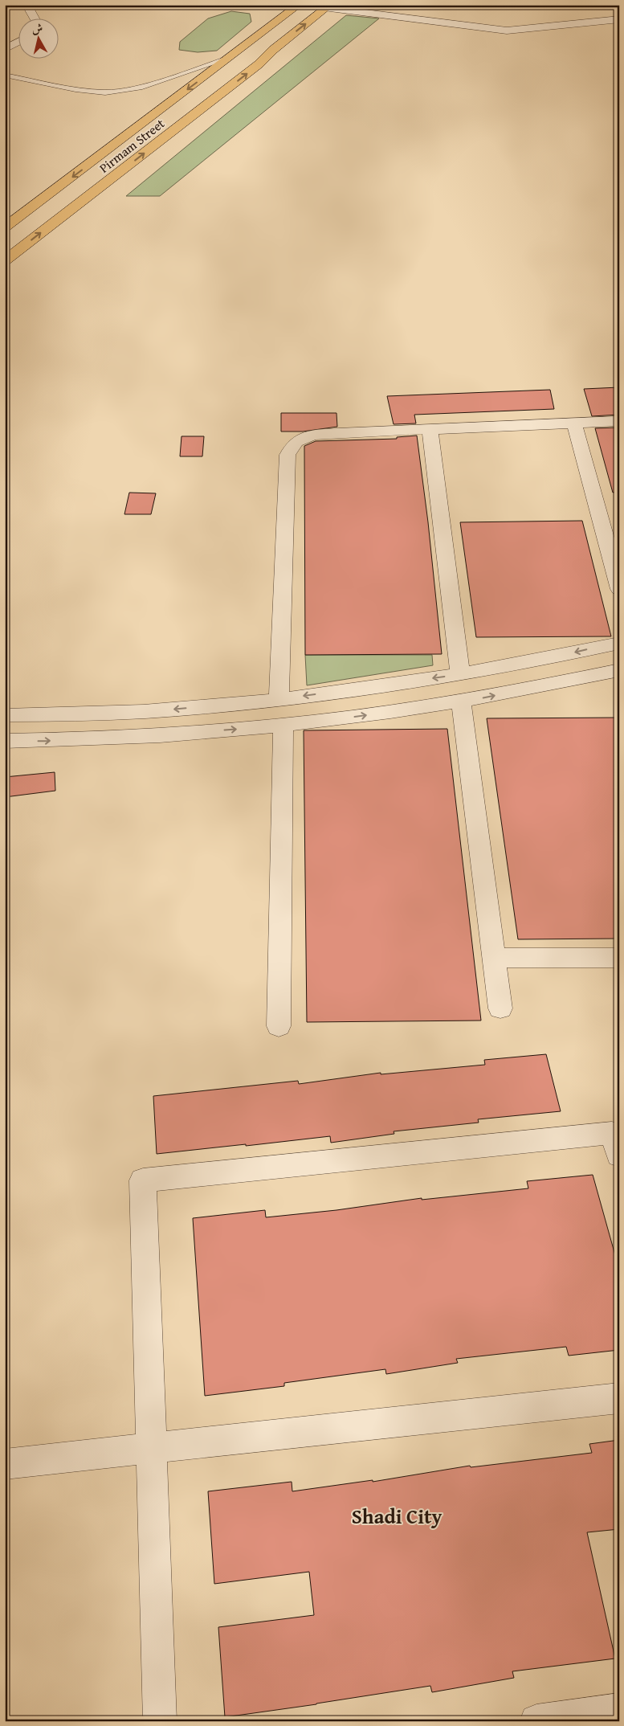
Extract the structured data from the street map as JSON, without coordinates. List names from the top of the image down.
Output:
{
  "streets": {
    "highway": ["Pirmam Street"]
  },
  "districts": ["Shadi City"],
  "north": "top"
}
